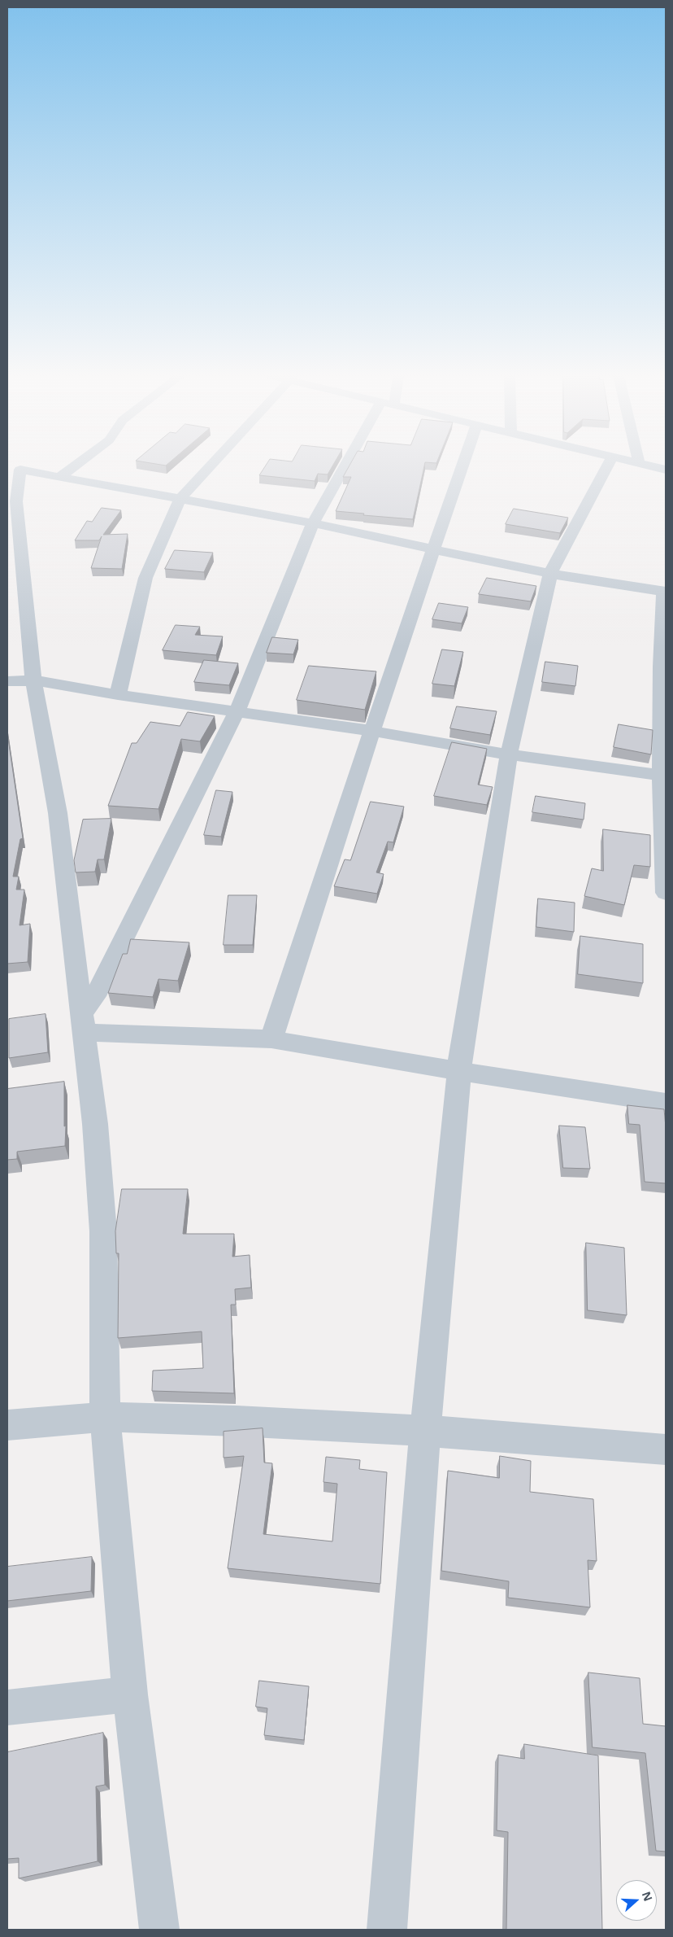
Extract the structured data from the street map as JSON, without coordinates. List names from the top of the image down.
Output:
{
  "north": "right"
}
